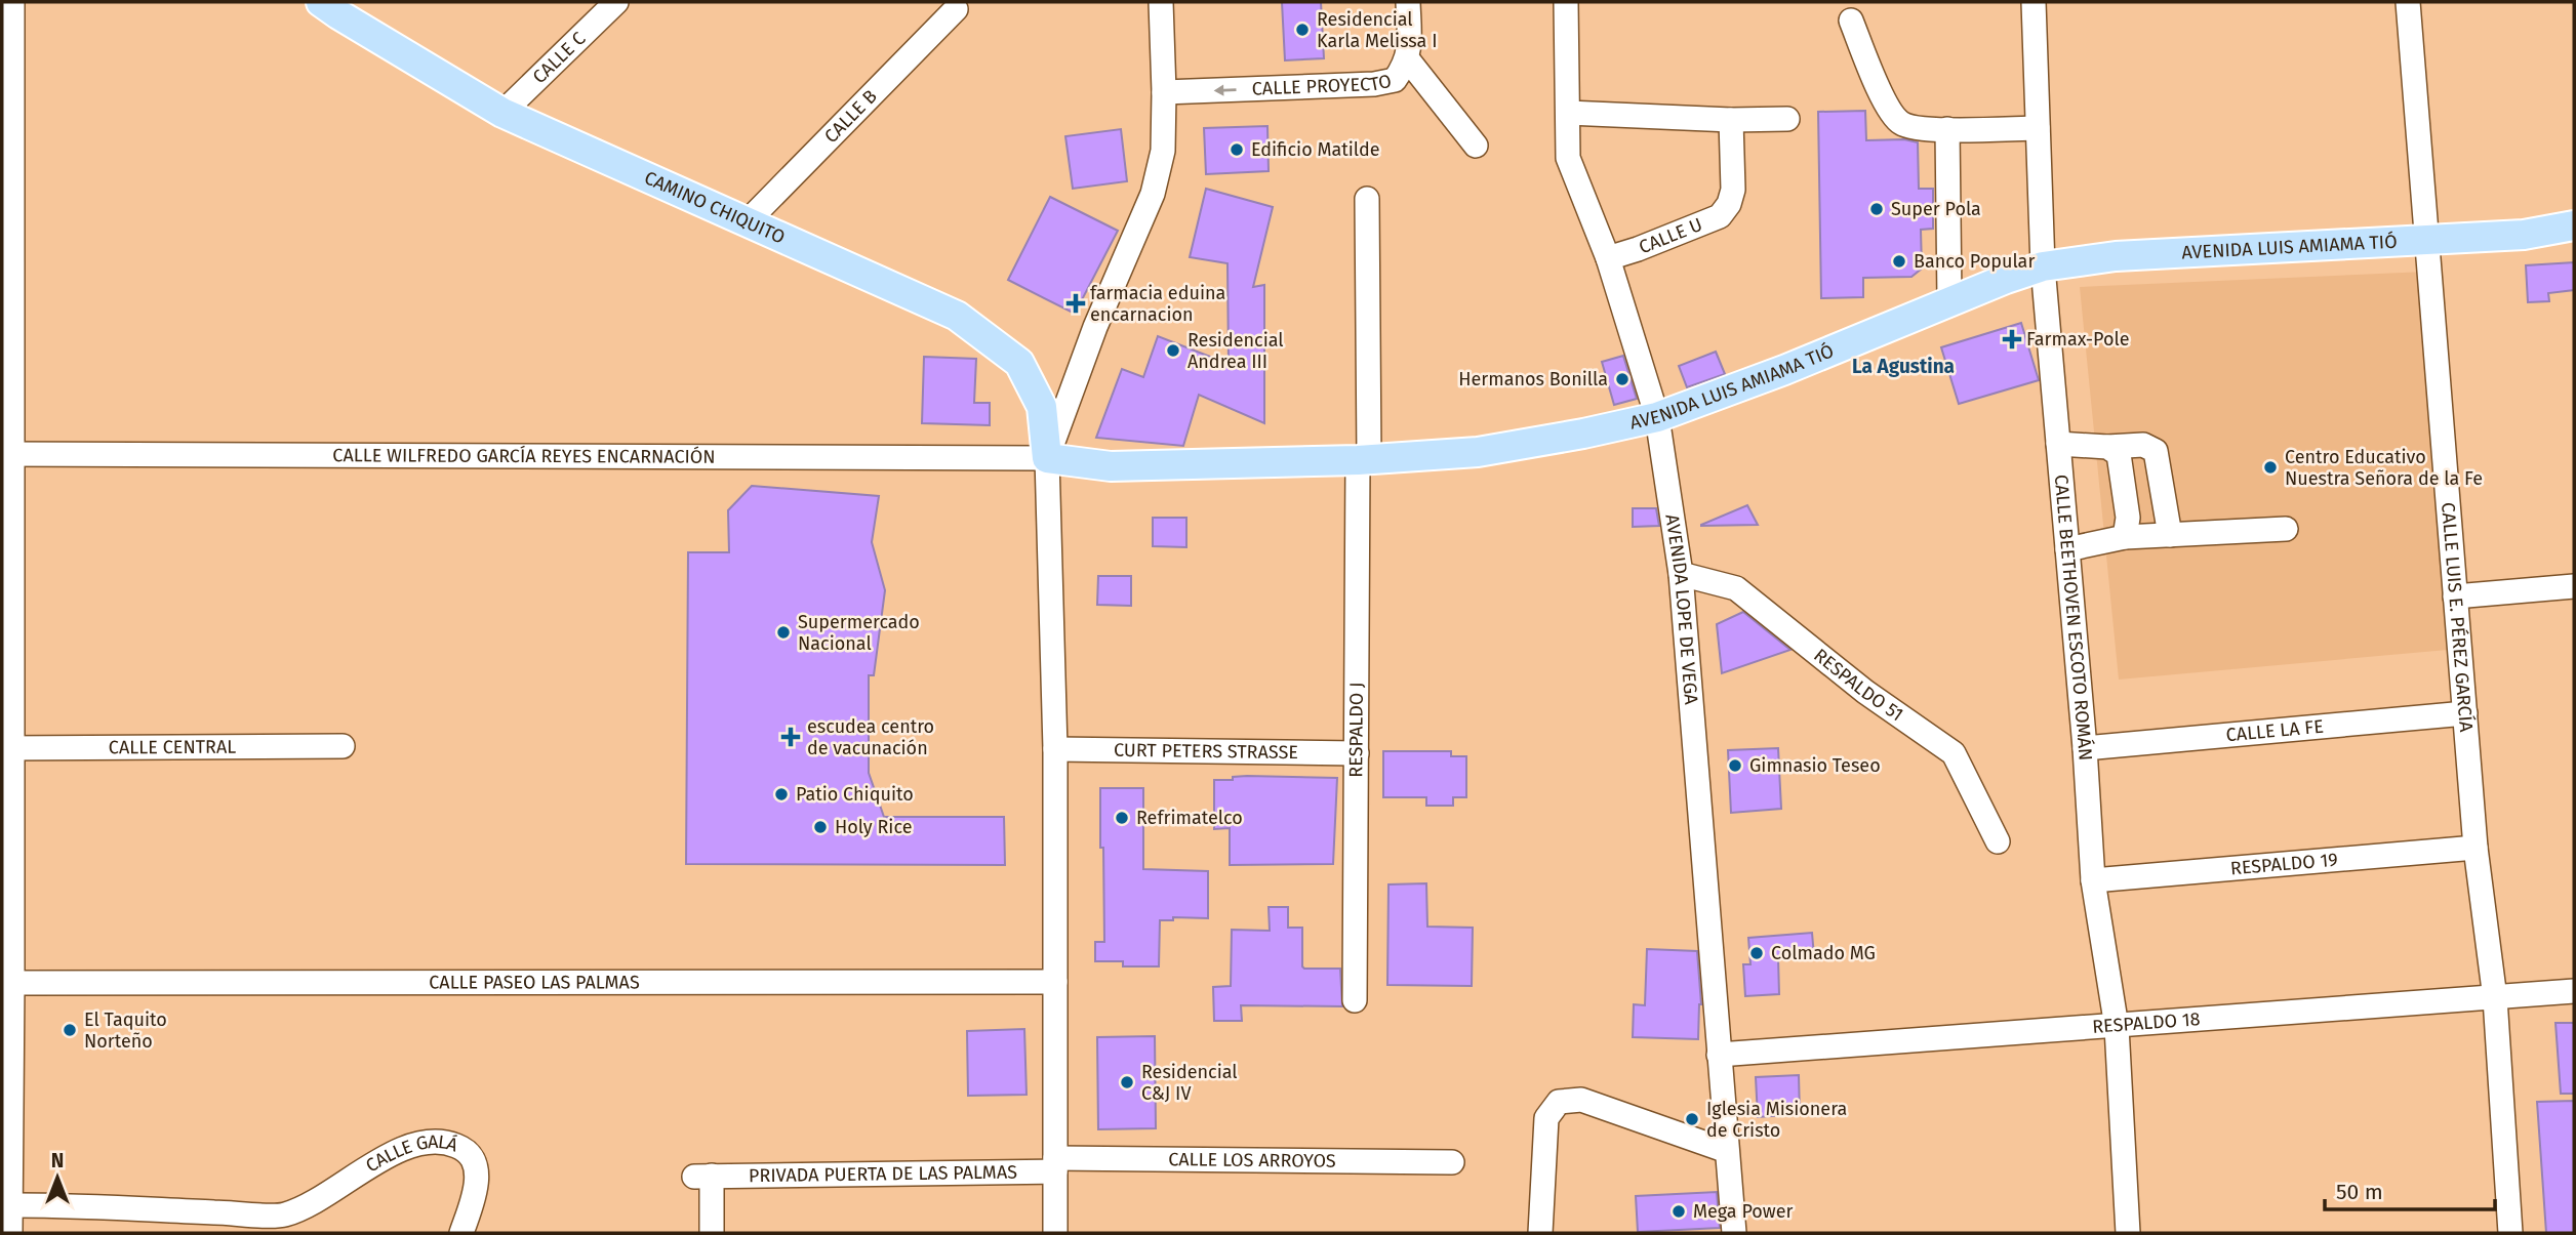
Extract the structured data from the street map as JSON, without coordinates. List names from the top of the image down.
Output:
{
  "streets": {
    "main road": ["CAMINO CHIQUITO", "AVENIDA LUIS AMIAMA TIÓ"],
    "street": [
      "CALLE C",
      "CALLE PROYECTO",
      "CALLE B",
      "CALLE U",
      "CALLE WILFREDO GARCÍA REYES ENCARNACIÓN",
      "AVENIDA LOPE DE VEGA",
      "CALLE BEETHOVEN ESCOTO ROMÁN",
      "CALLE LUIS E. PÉREZ GARCÍA",
      "RESPALDO 51",
      "RESPALDO J",
      "CALLE LA FE",
      "CALLE CENTRAL",
      "CURT PETERS STRASSE",
      "RESPALDO 19",
      "CALLE PASEO LAS PALMAS",
      "RESPALDO 18",
      "CALLE LOS ARROYOS",
      "CALLE GALÁ",
      "PRIVADA PUERTA DE LAS PALMAS"
    ]
  },
  "crossings": [
    ["CALLE C", "CAMINO CHIQUITO"],
    ["CALLE B", "CAMINO CHIQUITO"],
    ["CAMINO CHIQUITO", "AVENIDA LUIS AMIAMA TIÓ"],
    ["CAMINO CHIQUITO", "CALLE WILFREDO GARCÍA REYES ENCARNACIÓN"],
    ["CALLE U", "AVENIDA LOPE DE VEGA"],
    ["AVENIDA LUIS AMIAMA TIÓ", "CALLE WILFREDO GARCÍA REYES ENCARNACIÓN"],
    ["AVENIDA LUIS AMIAMA TIÓ", "AVENIDA LOPE DE VEGA"],
    ["AVENIDA LUIS AMIAMA TIÓ", "CALLE BEETHOVEN ESCOTO ROMÁN"],
    ["AVENIDA LUIS AMIAMA TIÓ", "CALLE LUIS E. PÉREZ GARCÍA"],
    ["AVENIDA LUIS AMIAMA TIÓ", "RESPALDO J"],
    ["AVENIDA LOPE DE VEGA", "RESPALDO 51"],
    ["AVENIDA LOPE DE VEGA", "RESPALDO 18"],
    ["CALLE BEETHOVEN ESCOTO ROMÁN", "CALLE LA FE"],
    ["CALLE BEETHOVEN ESCOTO ROMÁN", "RESPALDO 19"],
    ["CALLE BEETHOVEN ESCOTO ROMÁN", "RESPALDO 18"],
    ["CALLE LUIS E. PÉREZ GARCÍA", "CALLE LA FE"],
    ["CALLE LUIS E. PÉREZ GARCÍA", "RESPALDO 19"],
    ["CALLE LUIS E. PÉREZ GARCÍA", "RESPALDO 18"],
    ["RESPALDO J", "CURT PETERS STRASSE"],
    ["CALLE LOS ARROYOS", "PRIVADA PUERTA DE LAS PALMAS"]
  ],
  "one_way": ["CALLE PROYECTO"],
  "districts": ["La Agustina"],
  "places": {
    "other": [
      "Residencial Karla Melissa I",
      "Edificio Matilde",
      "Super Pola",
      "Banco Popular",
      "Residencial Andrea III",
      "Hermanos Bonilla",
      "Centro Educativo Nuestra Señora de la Fe",
      "Supermercado Nacional",
      "Gimnasio Teseo",
      "Patio Chiquito",
      "Refrimatelco",
      "Holy Rice",
      "Colmado MG",
      "El Taquito Norteño",
      "Residencial C&J IV",
      "Iglesia Misionera de Cristo",
      "Mega Power"
    ],
    "health": ["farmacia eduina encarnacion", "Farmax-Pole", "escudea centro de vacunación"]
  },
  "scale_bar": "50 m",
  "north": "top"
}
